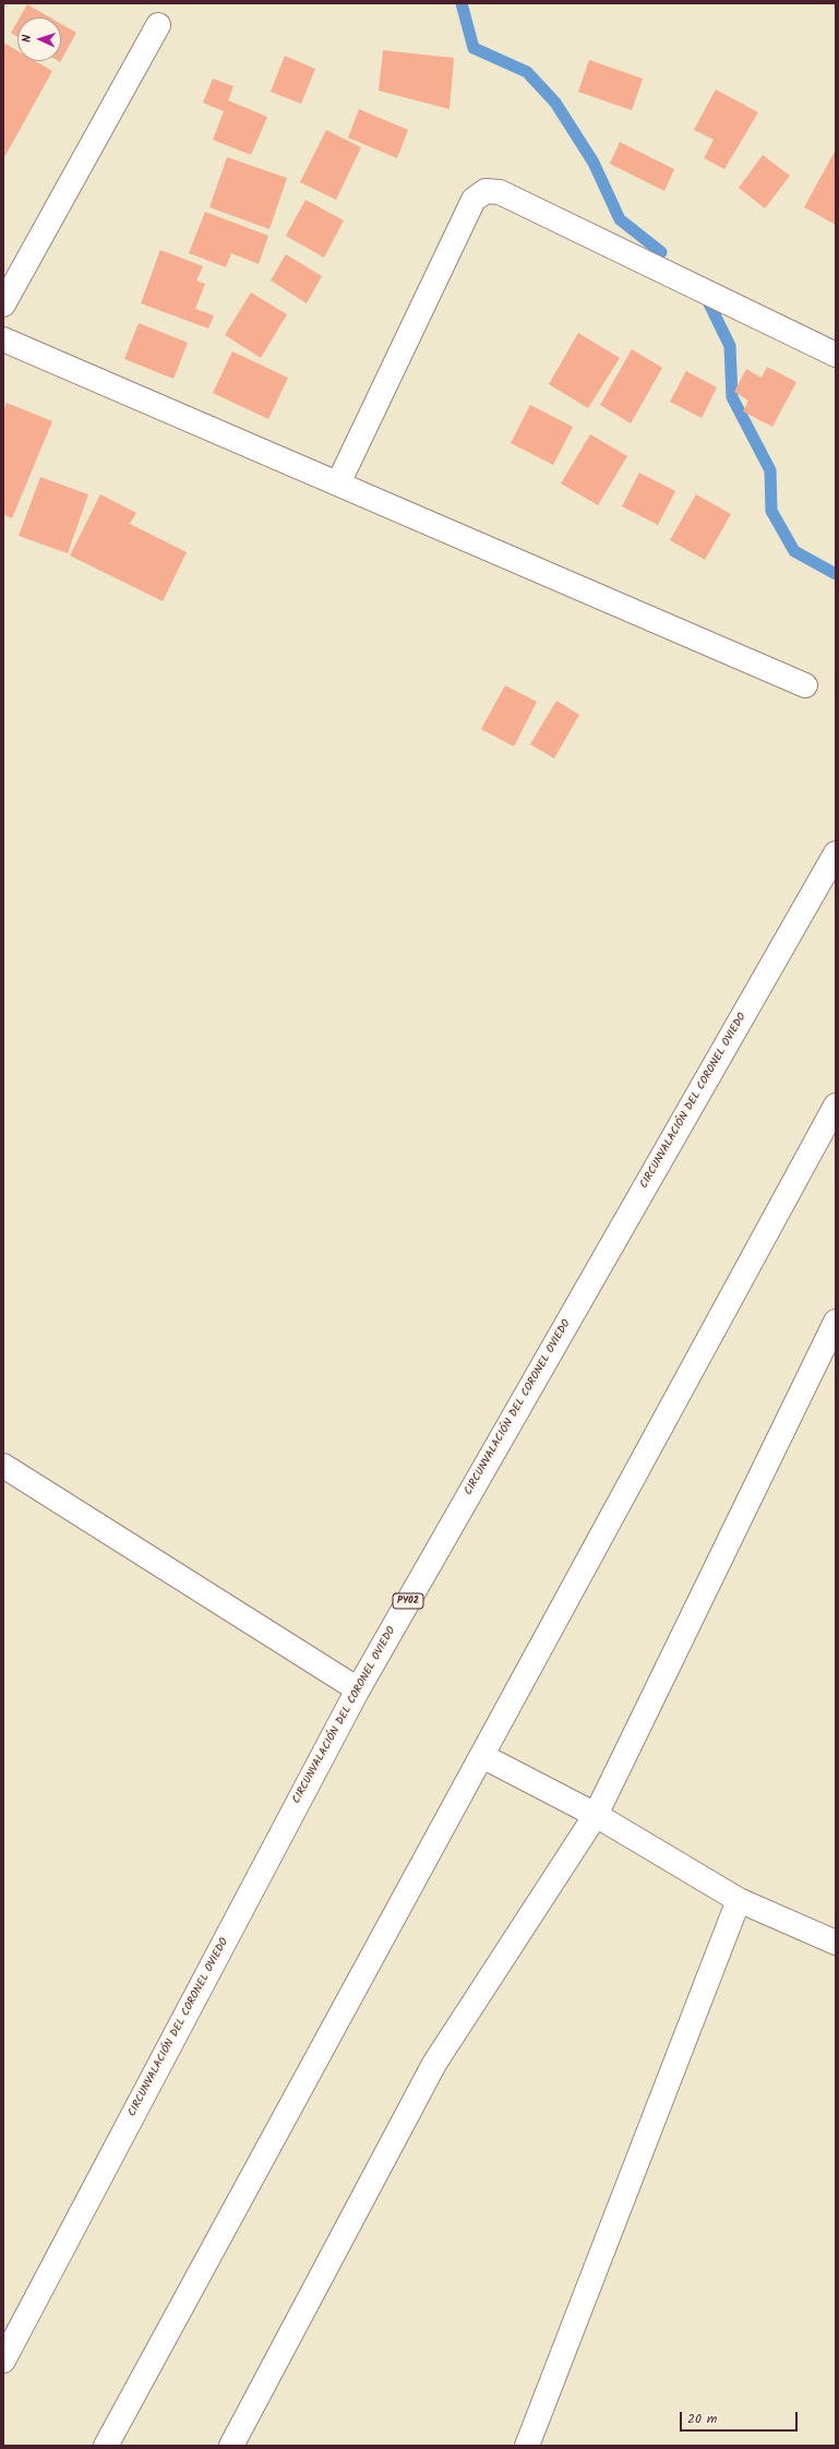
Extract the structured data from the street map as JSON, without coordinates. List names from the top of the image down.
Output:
{
  "streets": {
    "main road": ["CIRCUNVALACIÓN DEL CORONEL OVIEDO", "PY02"]
  },
  "scale_bar": "20 m",
  "north": "left"
}
